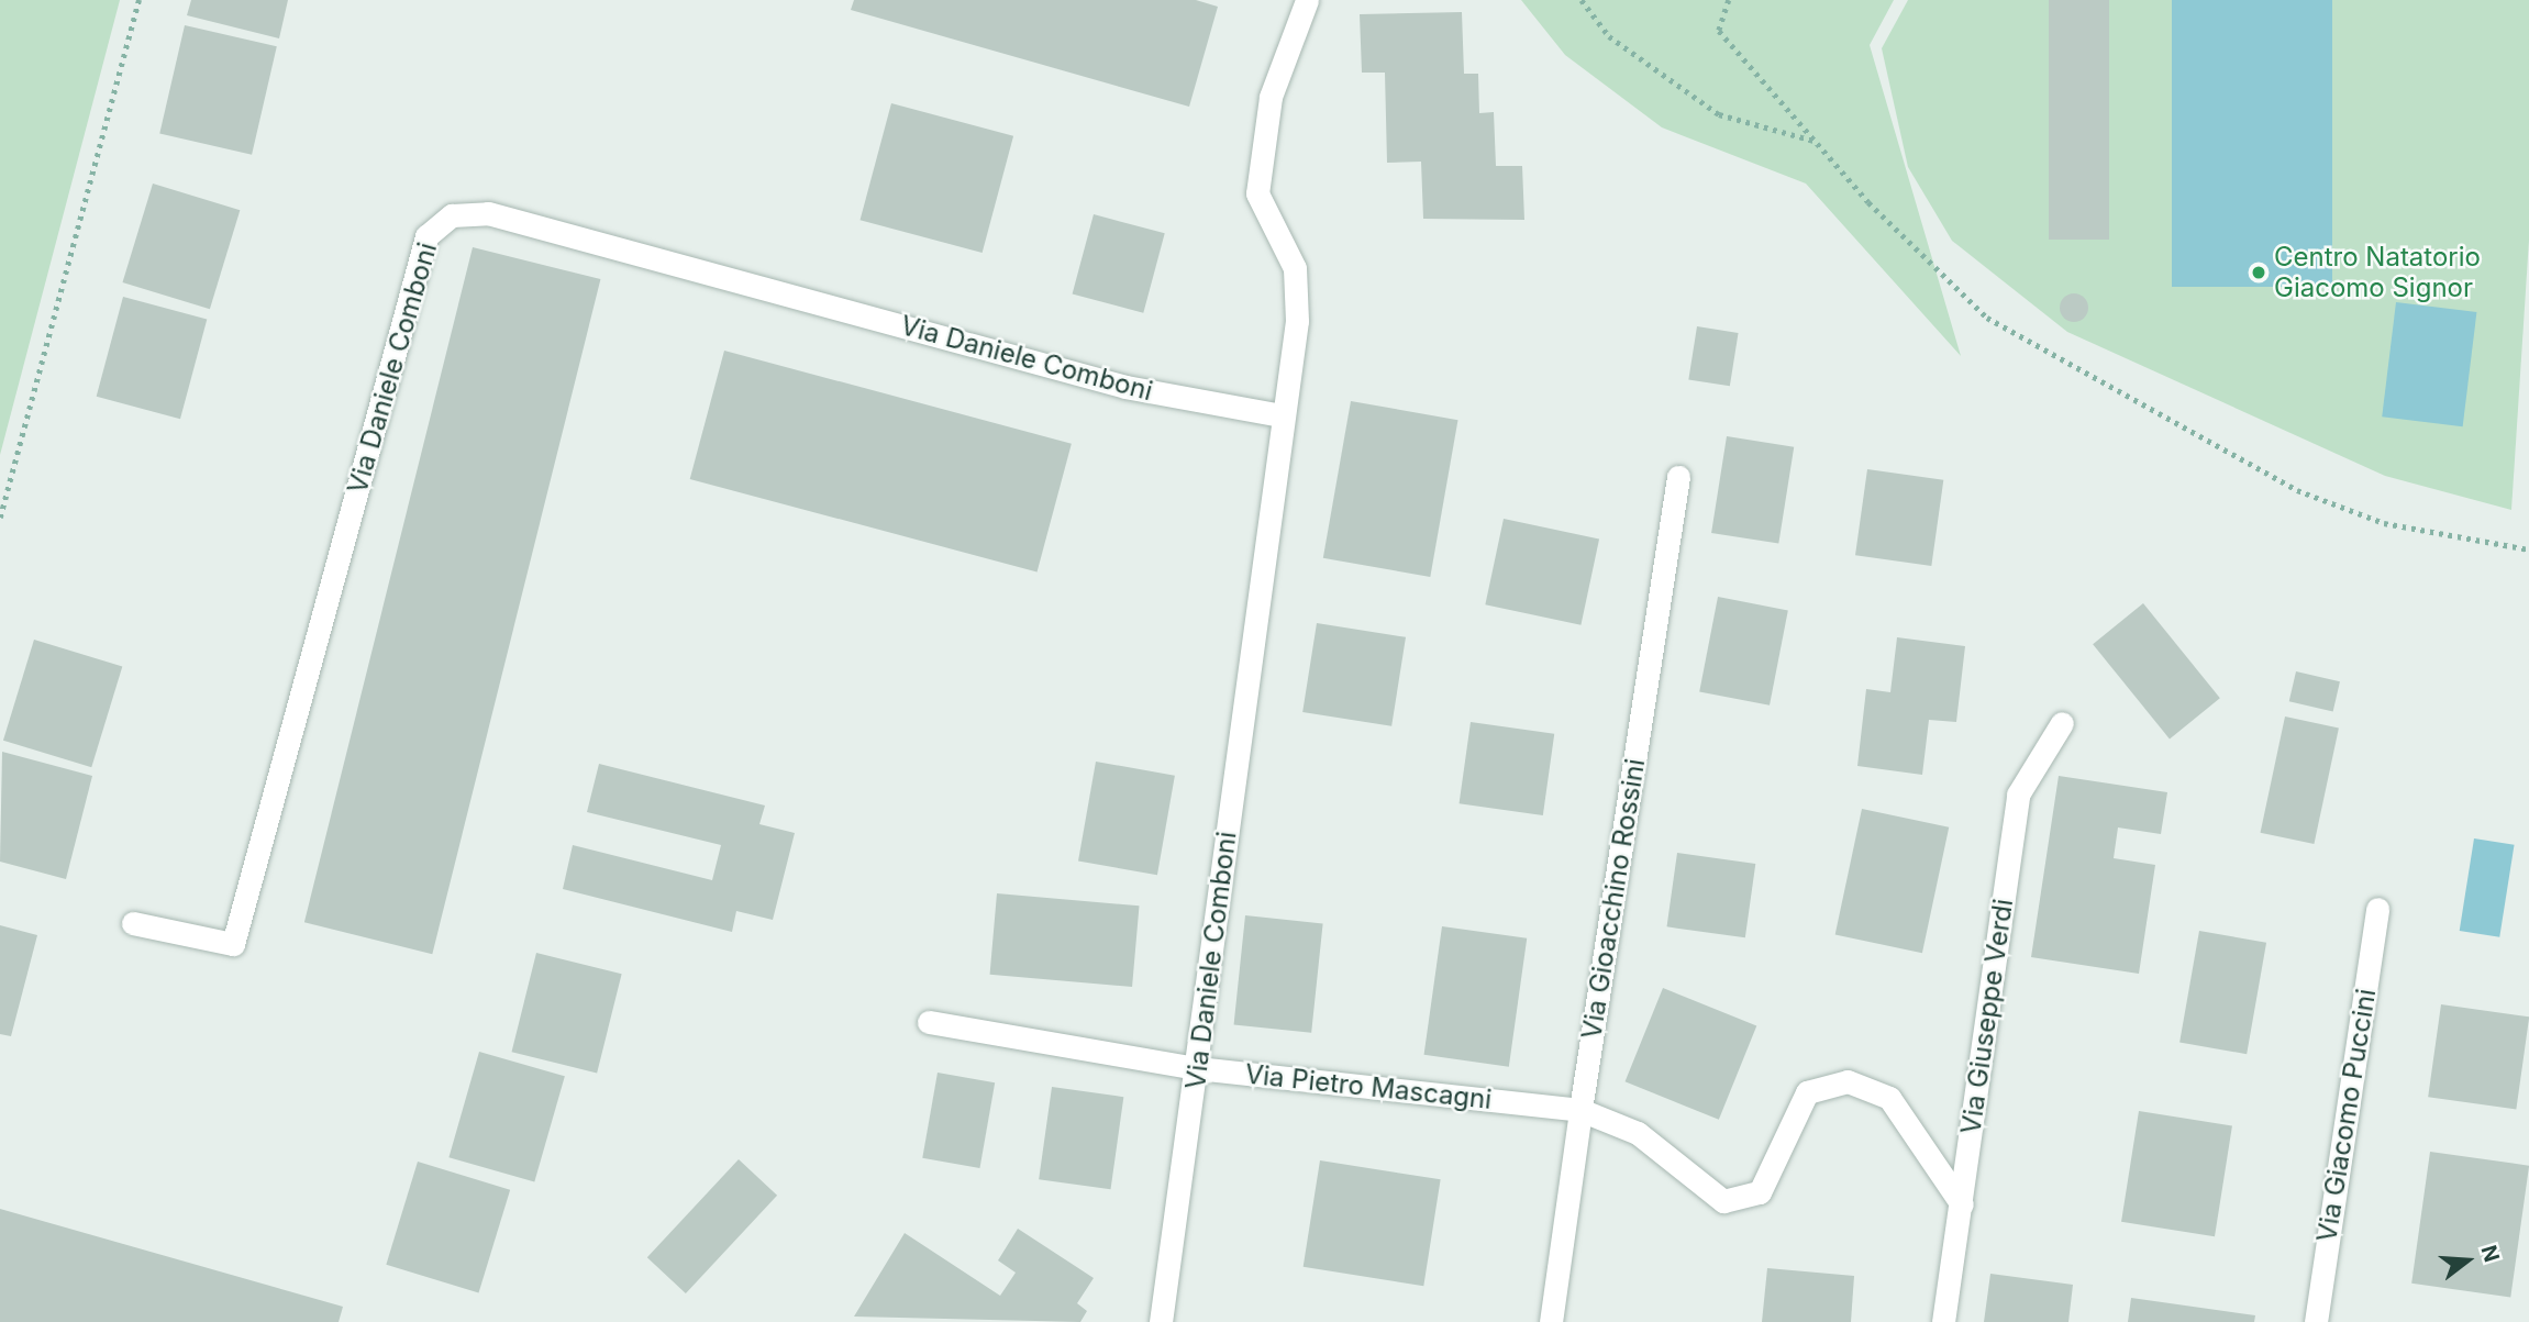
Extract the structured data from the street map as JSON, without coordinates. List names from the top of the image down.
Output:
{
  "streets": {
    "street": [
      "Via Daniele Comboni",
      "Via Gioacchino Rossini",
      "Via Giuseppe Verdi",
      "Via Pietro Mascagni",
      "Via Giacomo Puccini"
    ]
  },
  "crossings": [
    ["Via Daniele Comboni", "Via Pietro Mascagni"],
    ["Via Gioacchino Rossini", "Via Pietro Mascagni"],
    ["Via Giuseppe Verdi", "Via Pietro Mascagni"]
  ],
  "places": ["Centro Natatorio Giacomo Signor"],
  "north": "right"
}
